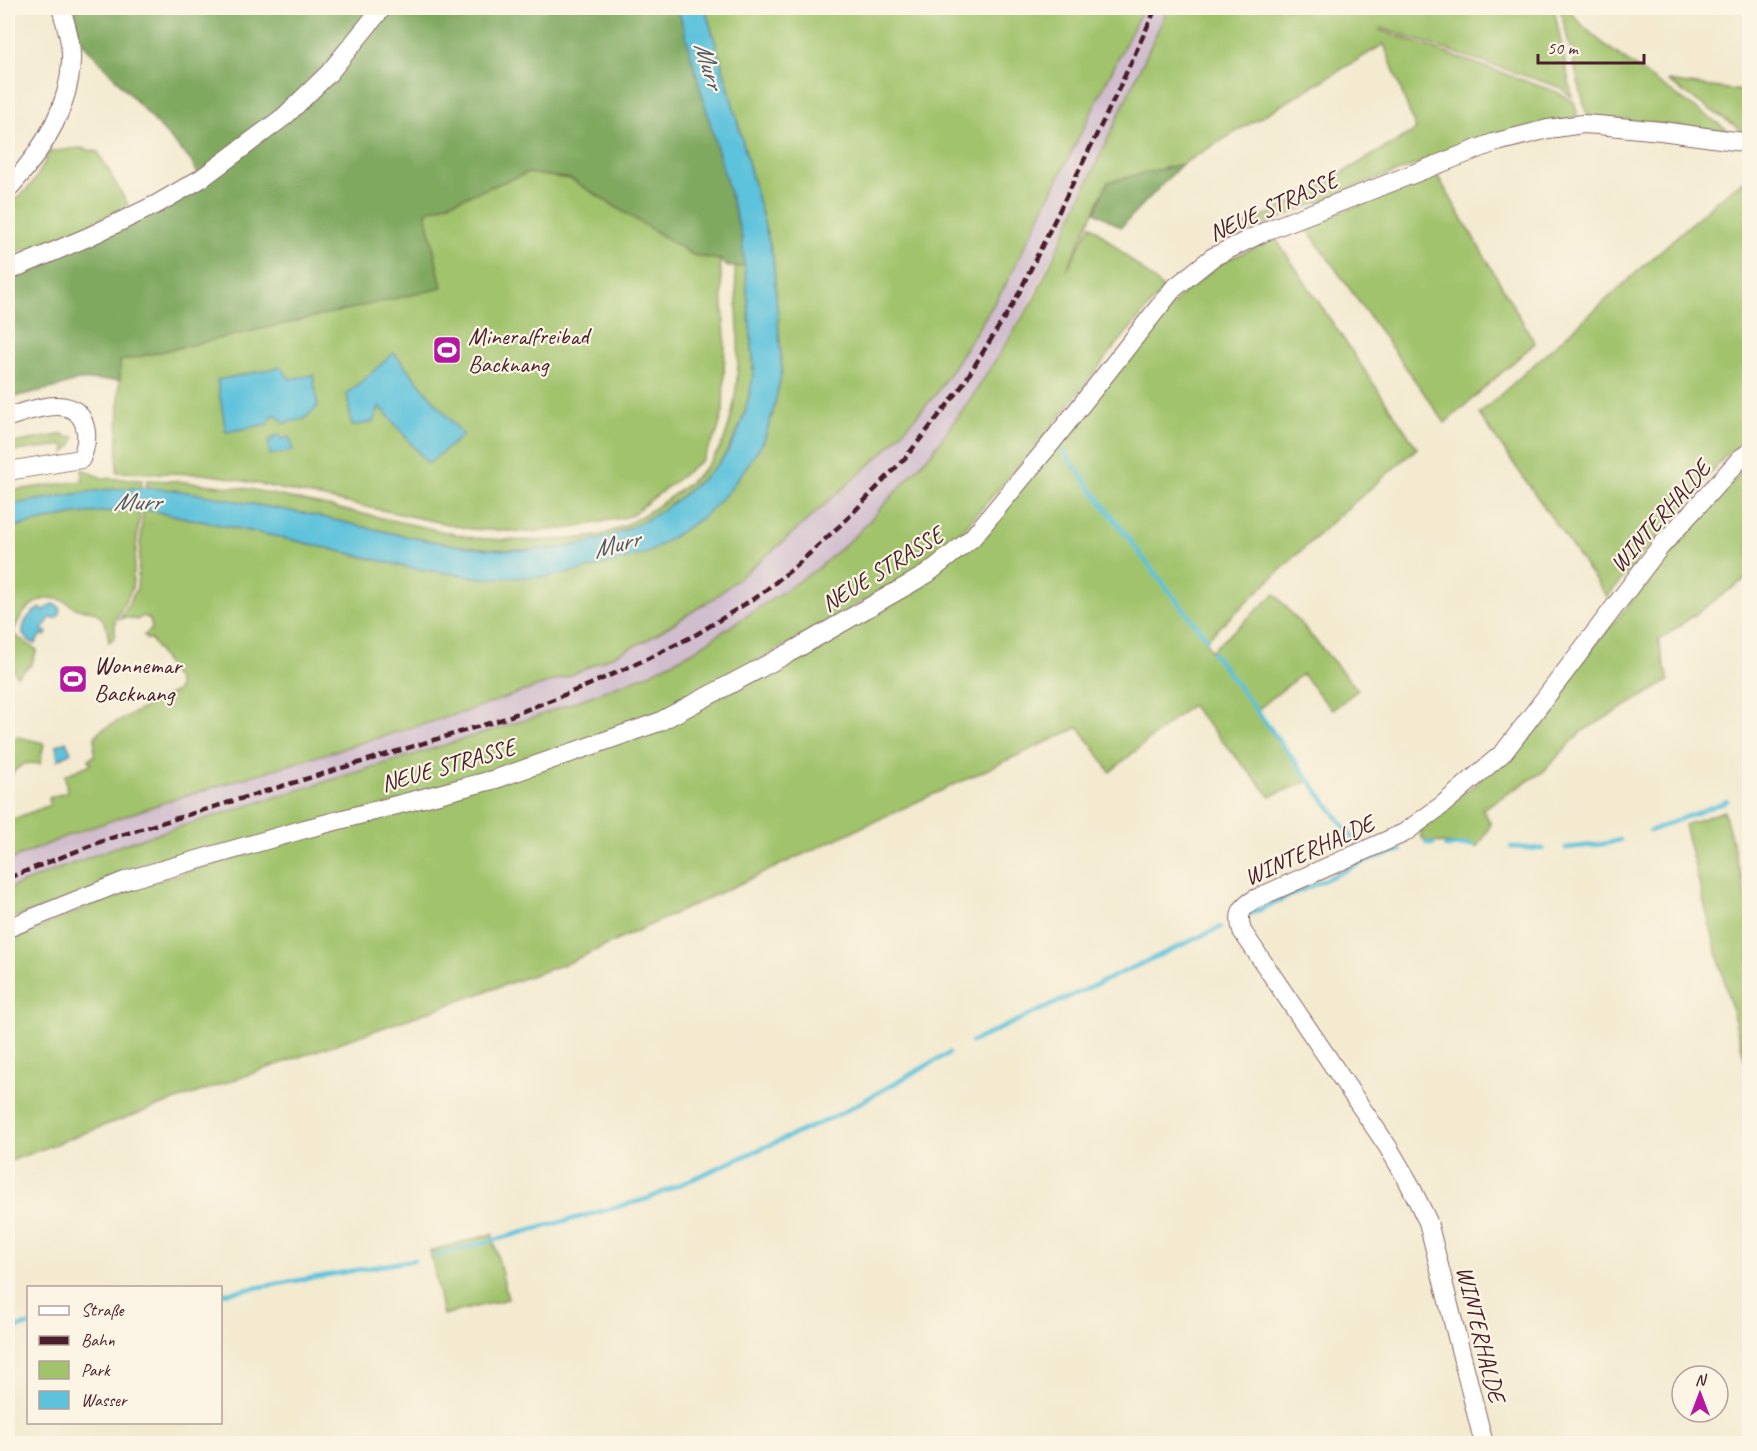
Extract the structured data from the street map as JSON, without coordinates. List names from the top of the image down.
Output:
{
  "streets": {
    "street": ["NEUE STRASSE", "WINTERHALDE"]
  },
  "water": ["Murr"],
  "places": {
    "sports": ["Mineralfreibad Backnang", "Wonnemar Backnang"]
  },
  "legend": [
    "Straße",
    "Bahn",
    "Park",
    "Wasser"
  ],
  "scale_bar": "50 m",
  "north": "top"
}
